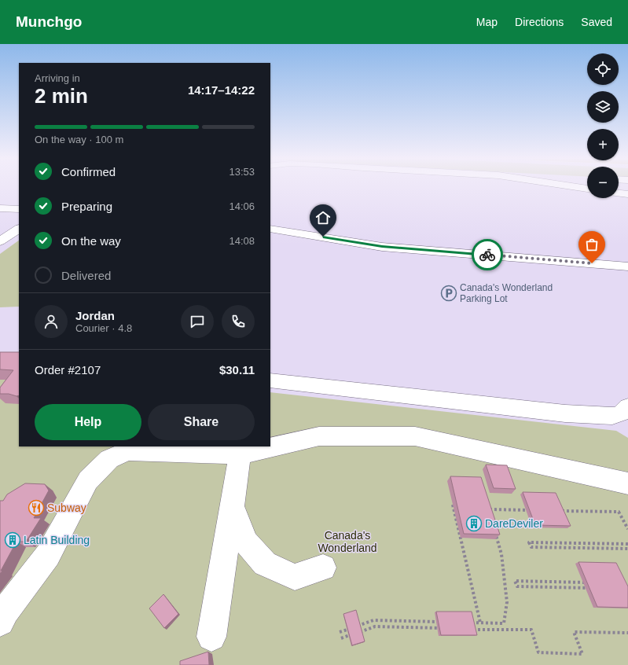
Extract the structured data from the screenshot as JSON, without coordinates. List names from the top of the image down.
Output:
{
  "parks": ["Canada's Wonderland"],
  "places": {
    "parking": ["Canada's Wonderland Parking Lot"],
    "restaurant": ["Subway"],
    "building": ["DareDeviler", "Latin Building"]
  },
  "page": {
    "header": "Munchgo",
    "nav": ["Map", "Directions", "Saved"],
    "map_buttons": ["+", "−"],
    "heading": ["2 min", "Arriving in", "14:17–14:22"],
    "panel": [
      "Jordan",
      "Courier · 4.8",
      "Order #2107",
      "$30.11"
    ],
    "bar": "On the way · 100 m",
    "list": [
      ["Confirmed", "13:53"],
      ["Preparing", "14:06"],
      ["On the way", "14:08"],
      "Delivered"
    ],
    "buttons": ["Help", "Share"]
  }
}
